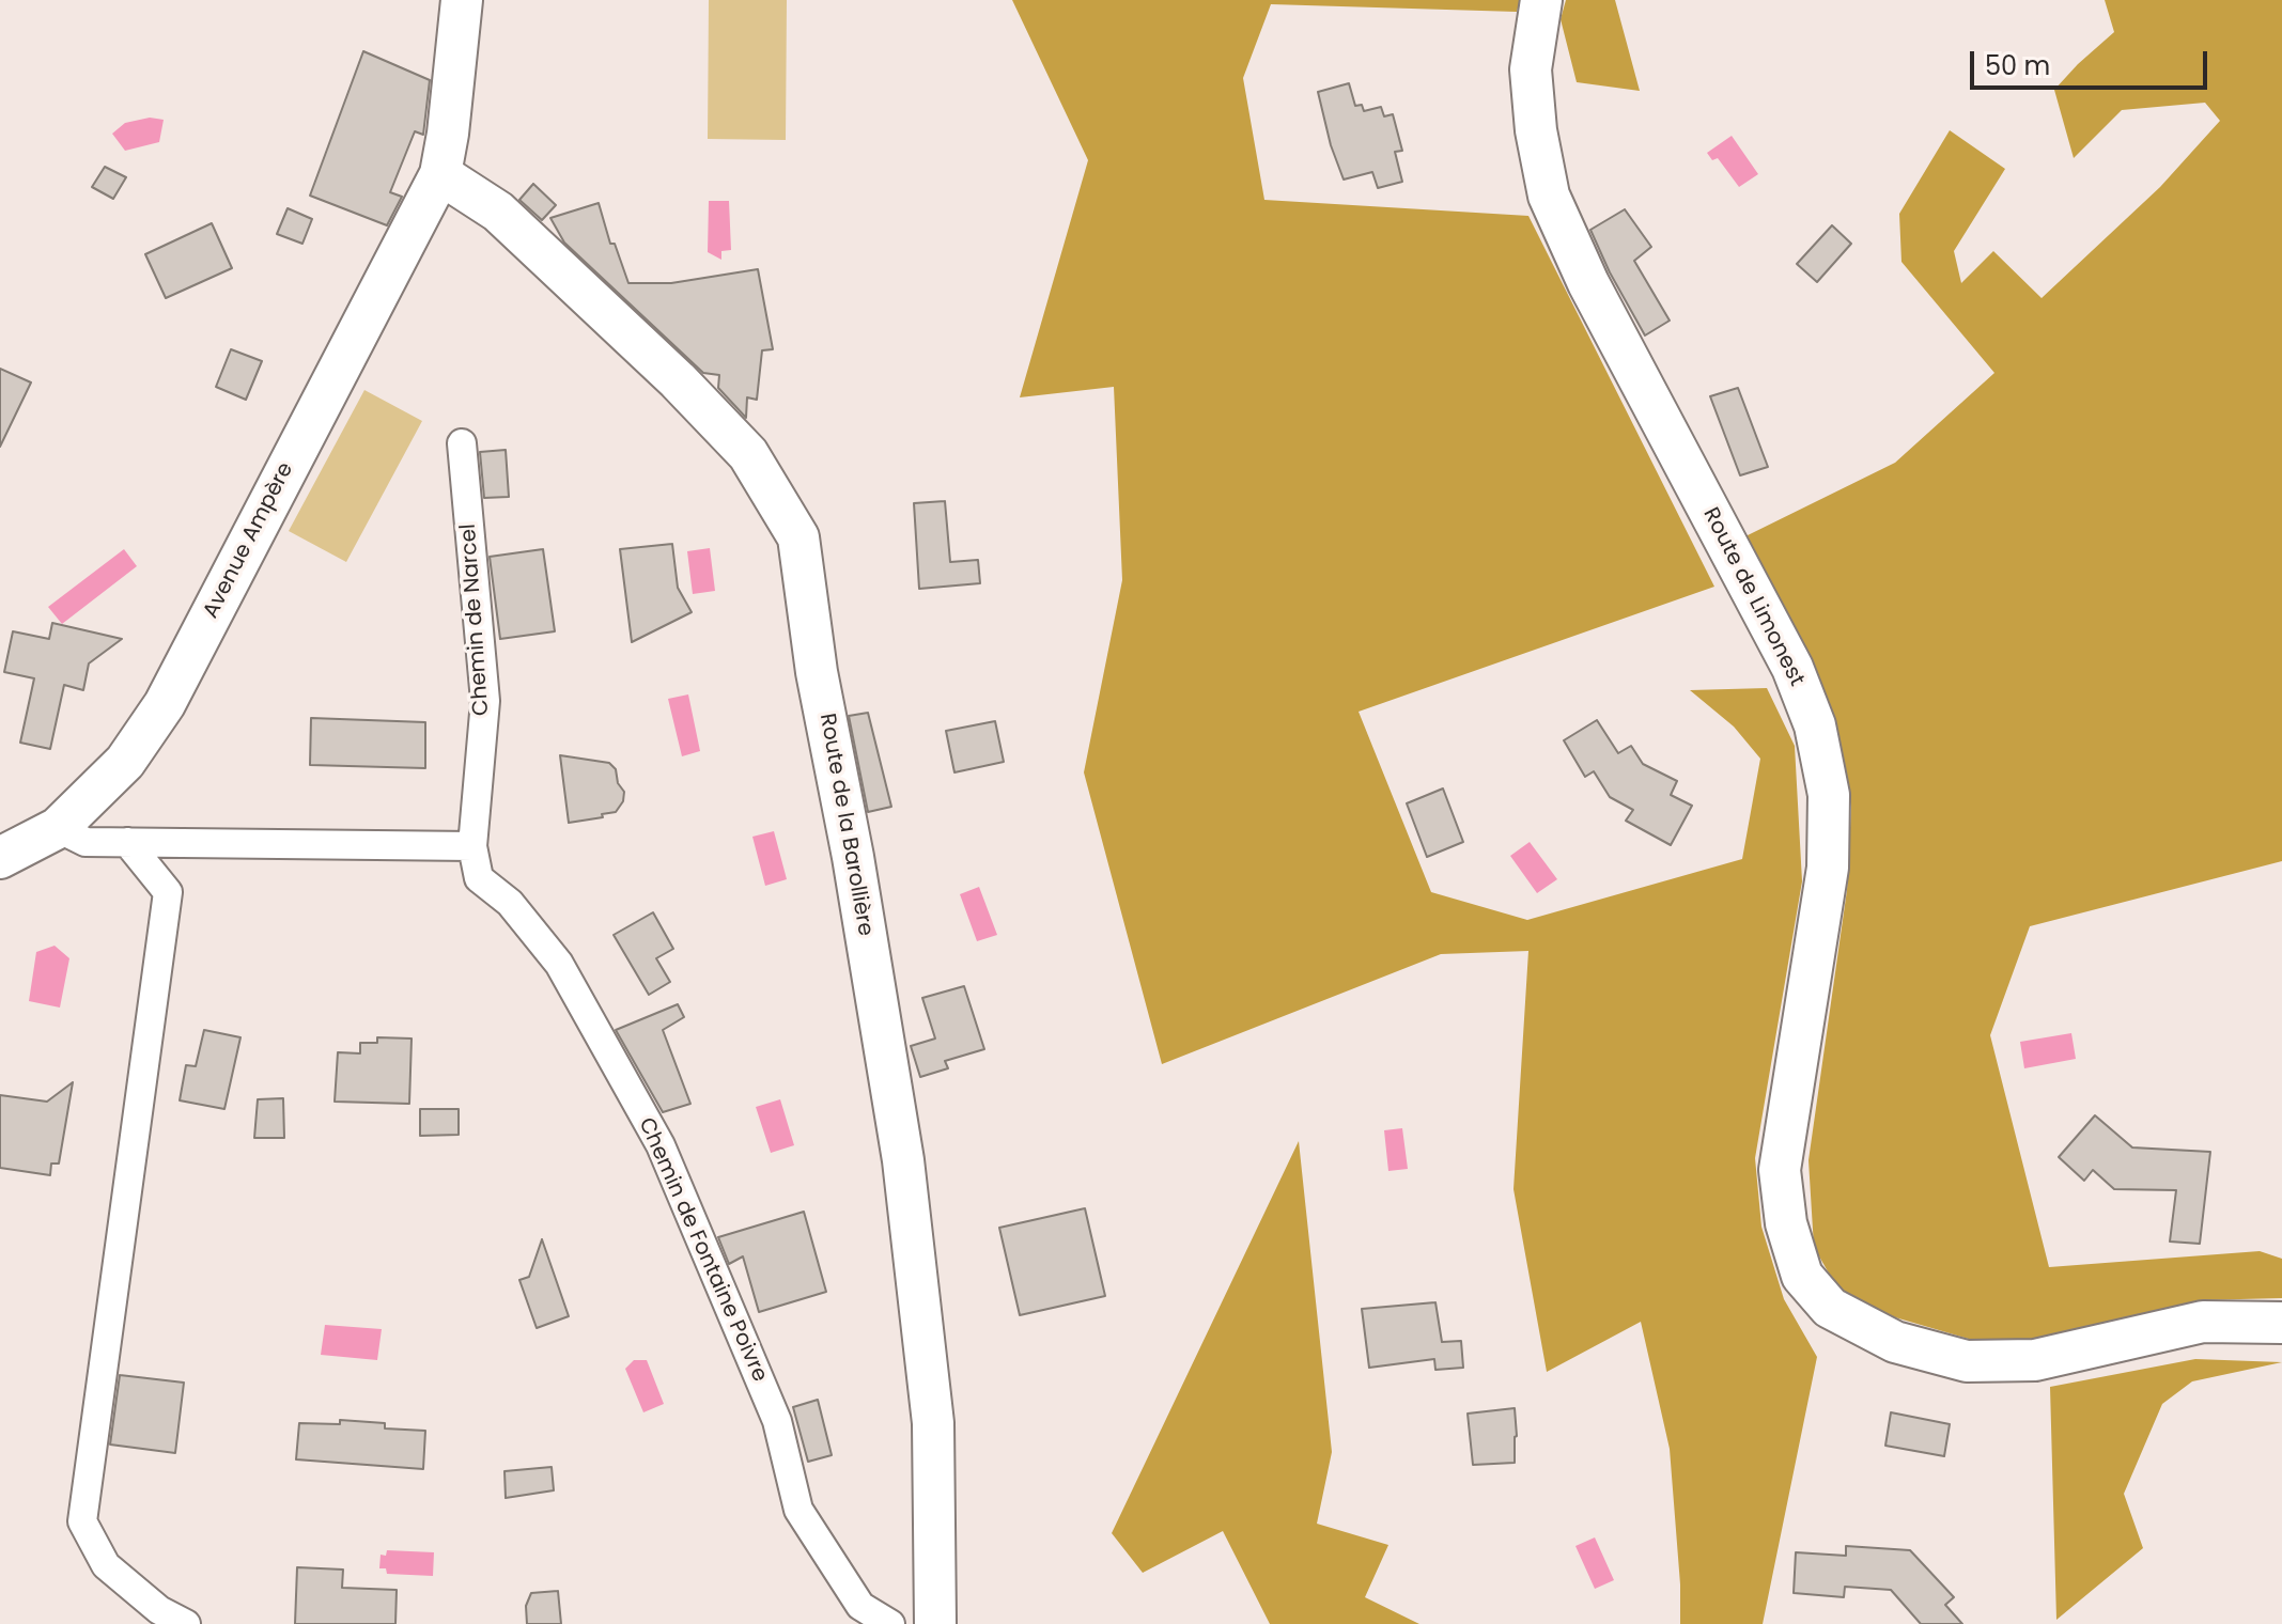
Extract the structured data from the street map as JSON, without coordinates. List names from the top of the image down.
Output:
{
  "streets": {
    "street": [
      "Avenue Ampère",
      "Route de Limonest",
      "Chemin de Narcel",
      "Route de la Barollière",
      "Chemin de Fontaine Poivre"
    ]
  },
  "crossings": [
    ["Avenue Ampère", "Route de la Barollière"],
    ["Chemin de Narcel", "Chemin de Fontaine Poivre"]
  ],
  "scale_bar": "50 m"
}
